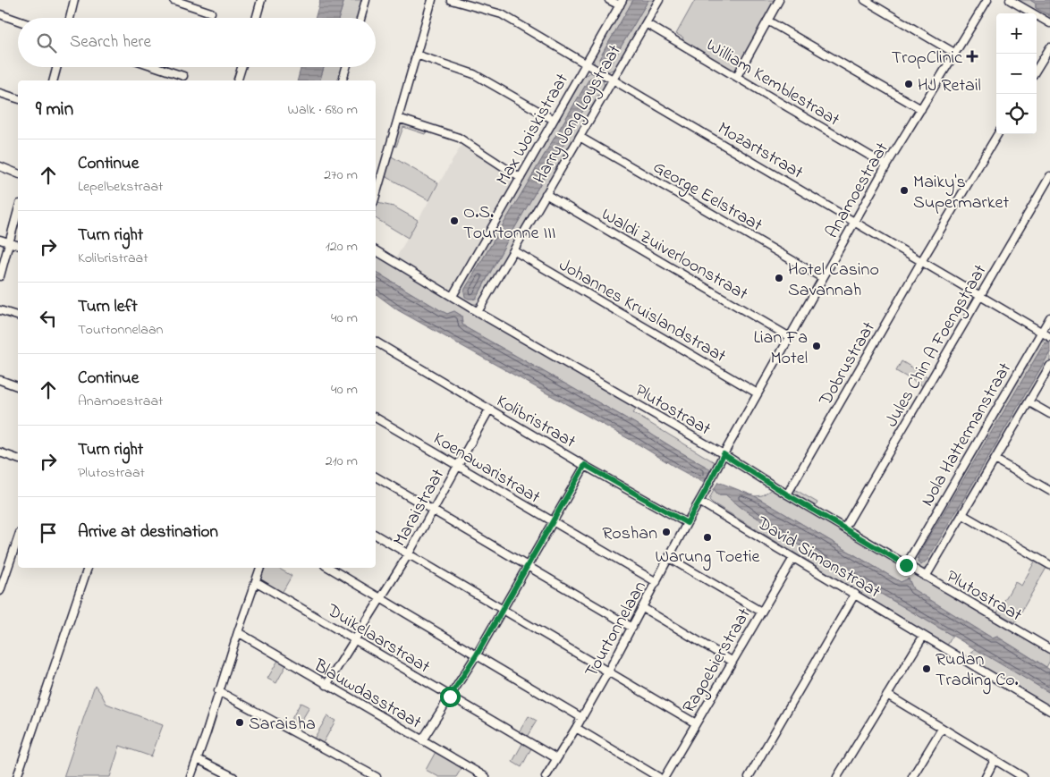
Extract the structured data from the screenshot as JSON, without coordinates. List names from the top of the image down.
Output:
{
  "streets": {
    "street": [
      "William Kemblestraat",
      "Harry Jong Loystraat",
      "Max Woiskistraat",
      "Mozartstraat",
      "Anamoestraat",
      "George Eelstraat",
      "Waldi Zuiverloonstraat",
      "Johannes Kruislandstraat",
      "Jules Chin A Foengstraat",
      "Dobrustraat",
      "Plutostraat",
      "Kolibristraat",
      "Nola Hattermanstraat",
      "Koenawaristraat",
      "Maraistraat",
      "David Simonstraat",
      "Tourtonnelaan",
      "Duikelaarstraat",
      "Ragoebierstraat",
      "Blauwdasstraat"
    ]
  },
  "crossings": [
    ["William Kemblestraat", "Harry Jong Loystraat"],
    ["William Kemblestraat", "Anamoestraat"],
    ["Harry Jong Loystraat", "Mozartstraat"],
    ["Harry Jong Loystraat", "George Eelstraat"],
    ["Harry Jong Loystraat", "Waldi Zuiverloonstraat"],
    ["Harry Jong Loystraat", "Johannes Kruislandstraat"],
    ["Harry Jong Loystraat", "Plutostraat"],
    ["Max Woiskistraat", "Mozartstraat"],
    ["Max Woiskistraat", "Plutostraat"],
    ["Mozartstraat", "Anamoestraat"],
    ["Mozartstraat", "Jules Chin A Foengstraat"],
    ["Mozartstraat", "Dobrustraat"],
    ["Mozartstraat", "Nola Hattermanstraat"],
    ["Anamoestraat", "George Eelstraat"],
    ["Anamoestraat", "Waldi Zuiverloonstraat"],
    ["Anamoestraat", "Johannes Kruislandstraat"],
    ["Anamoestraat", "Plutostraat"],
    ["Anamoestraat", "Tourtonnelaan"],
    ["Jules Chin A Foengstraat", "Plutostraat"],
    ["Dobrustraat", "Plutostraat"],
    ["Plutostraat", "Nola Hattermanstraat"],
    ["Kolibristraat", "Maraistraat"],
    ["Kolibristraat", "Tourtonnelaan"],
    ["Koenawaristraat", "Maraistraat"],
    ["Koenawaristraat", "Tourtonnelaan"],
    ["Maraistraat", "Duikelaarstraat"],
    ["Maraistraat", "Blauwdasstraat"],
    ["David Simonstraat", "Tourtonnelaan"],
    ["David Simonstraat", "Ragoebierstraat"],
    ["Tourtonnelaan", "Duikelaarstraat"]
  ],
  "places": {
    "health": ["TropClinic"],
    "other": [
      "HJ Retail",
      "Maiky's Supermarket",
      "O.S. Tourtonne III",
      "Hotel Casino Savannah",
      "Lian Fa Motel",
      "Roshan",
      "Warung Toetie",
      "Rudan Trading Co.",
      "Saraisha"
    ]
  },
  "page": {
    "map_buttons": ["+", "−"],
    "search": "Search here",
    "heading": ["9 min", "Walk · 680 m"],
    "list": [
      ["Continue", "Lepelbekstraat", "270 m"],
      ["Turn right", "Kolibristraat", "120 m"],
      ["Turn left", "Tourtonnelaan", "40 m"],
      ["Continue", "Anamoestraat", "40 m"],
      ["Turn right", "Plutostraat", "210 m"],
      "Arrive at destination"
    ]
  }
}
